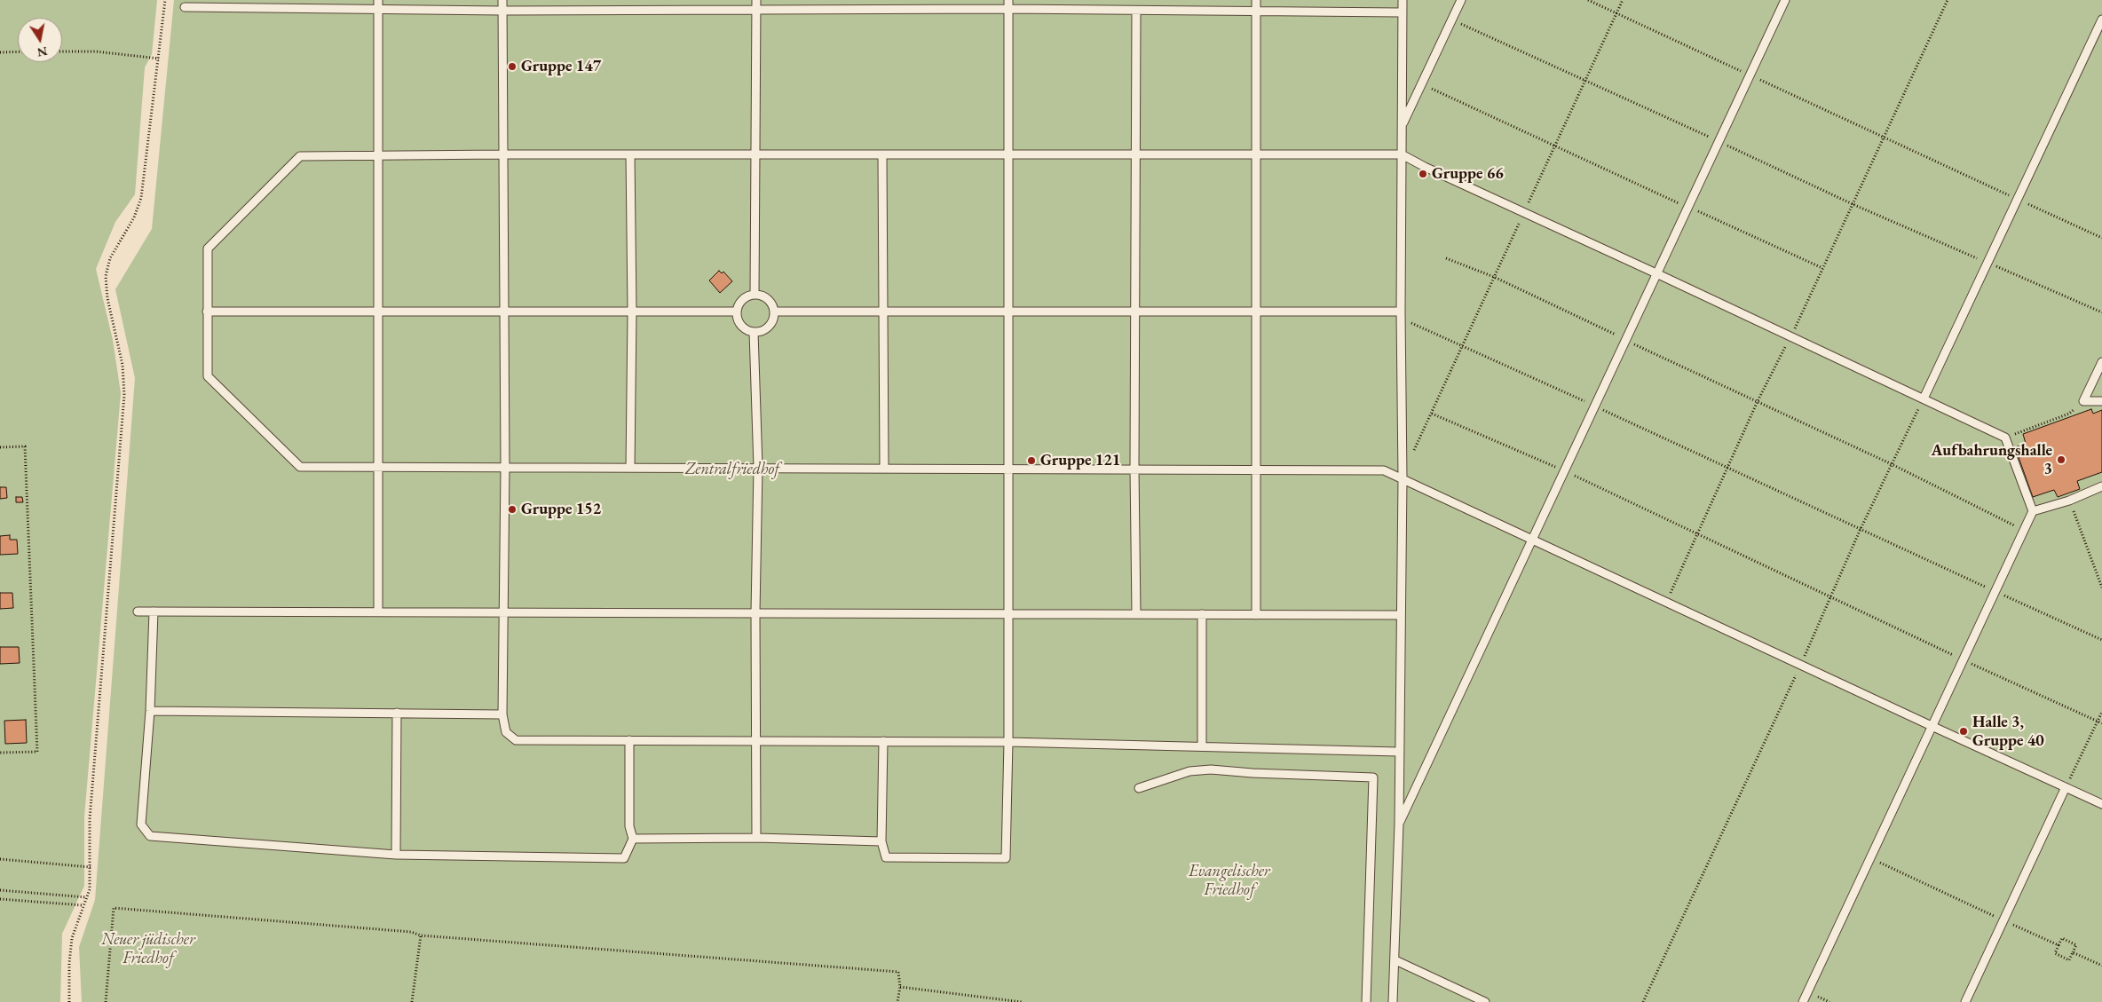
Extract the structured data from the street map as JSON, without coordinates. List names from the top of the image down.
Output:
{
  "parks": ["Zentralfriedhof", "Evangelischer Friedhof", "Neuer jüdischer Friedhof"],
  "places": [
    "Gruppe 147",
    "Gruppe 66",
    "Aufbahrungshalle 3",
    "Gruppe 121",
    "Gruppe 152",
    "Halle 3, Gruppe 40"
  ],
  "north": "bottom"
}
